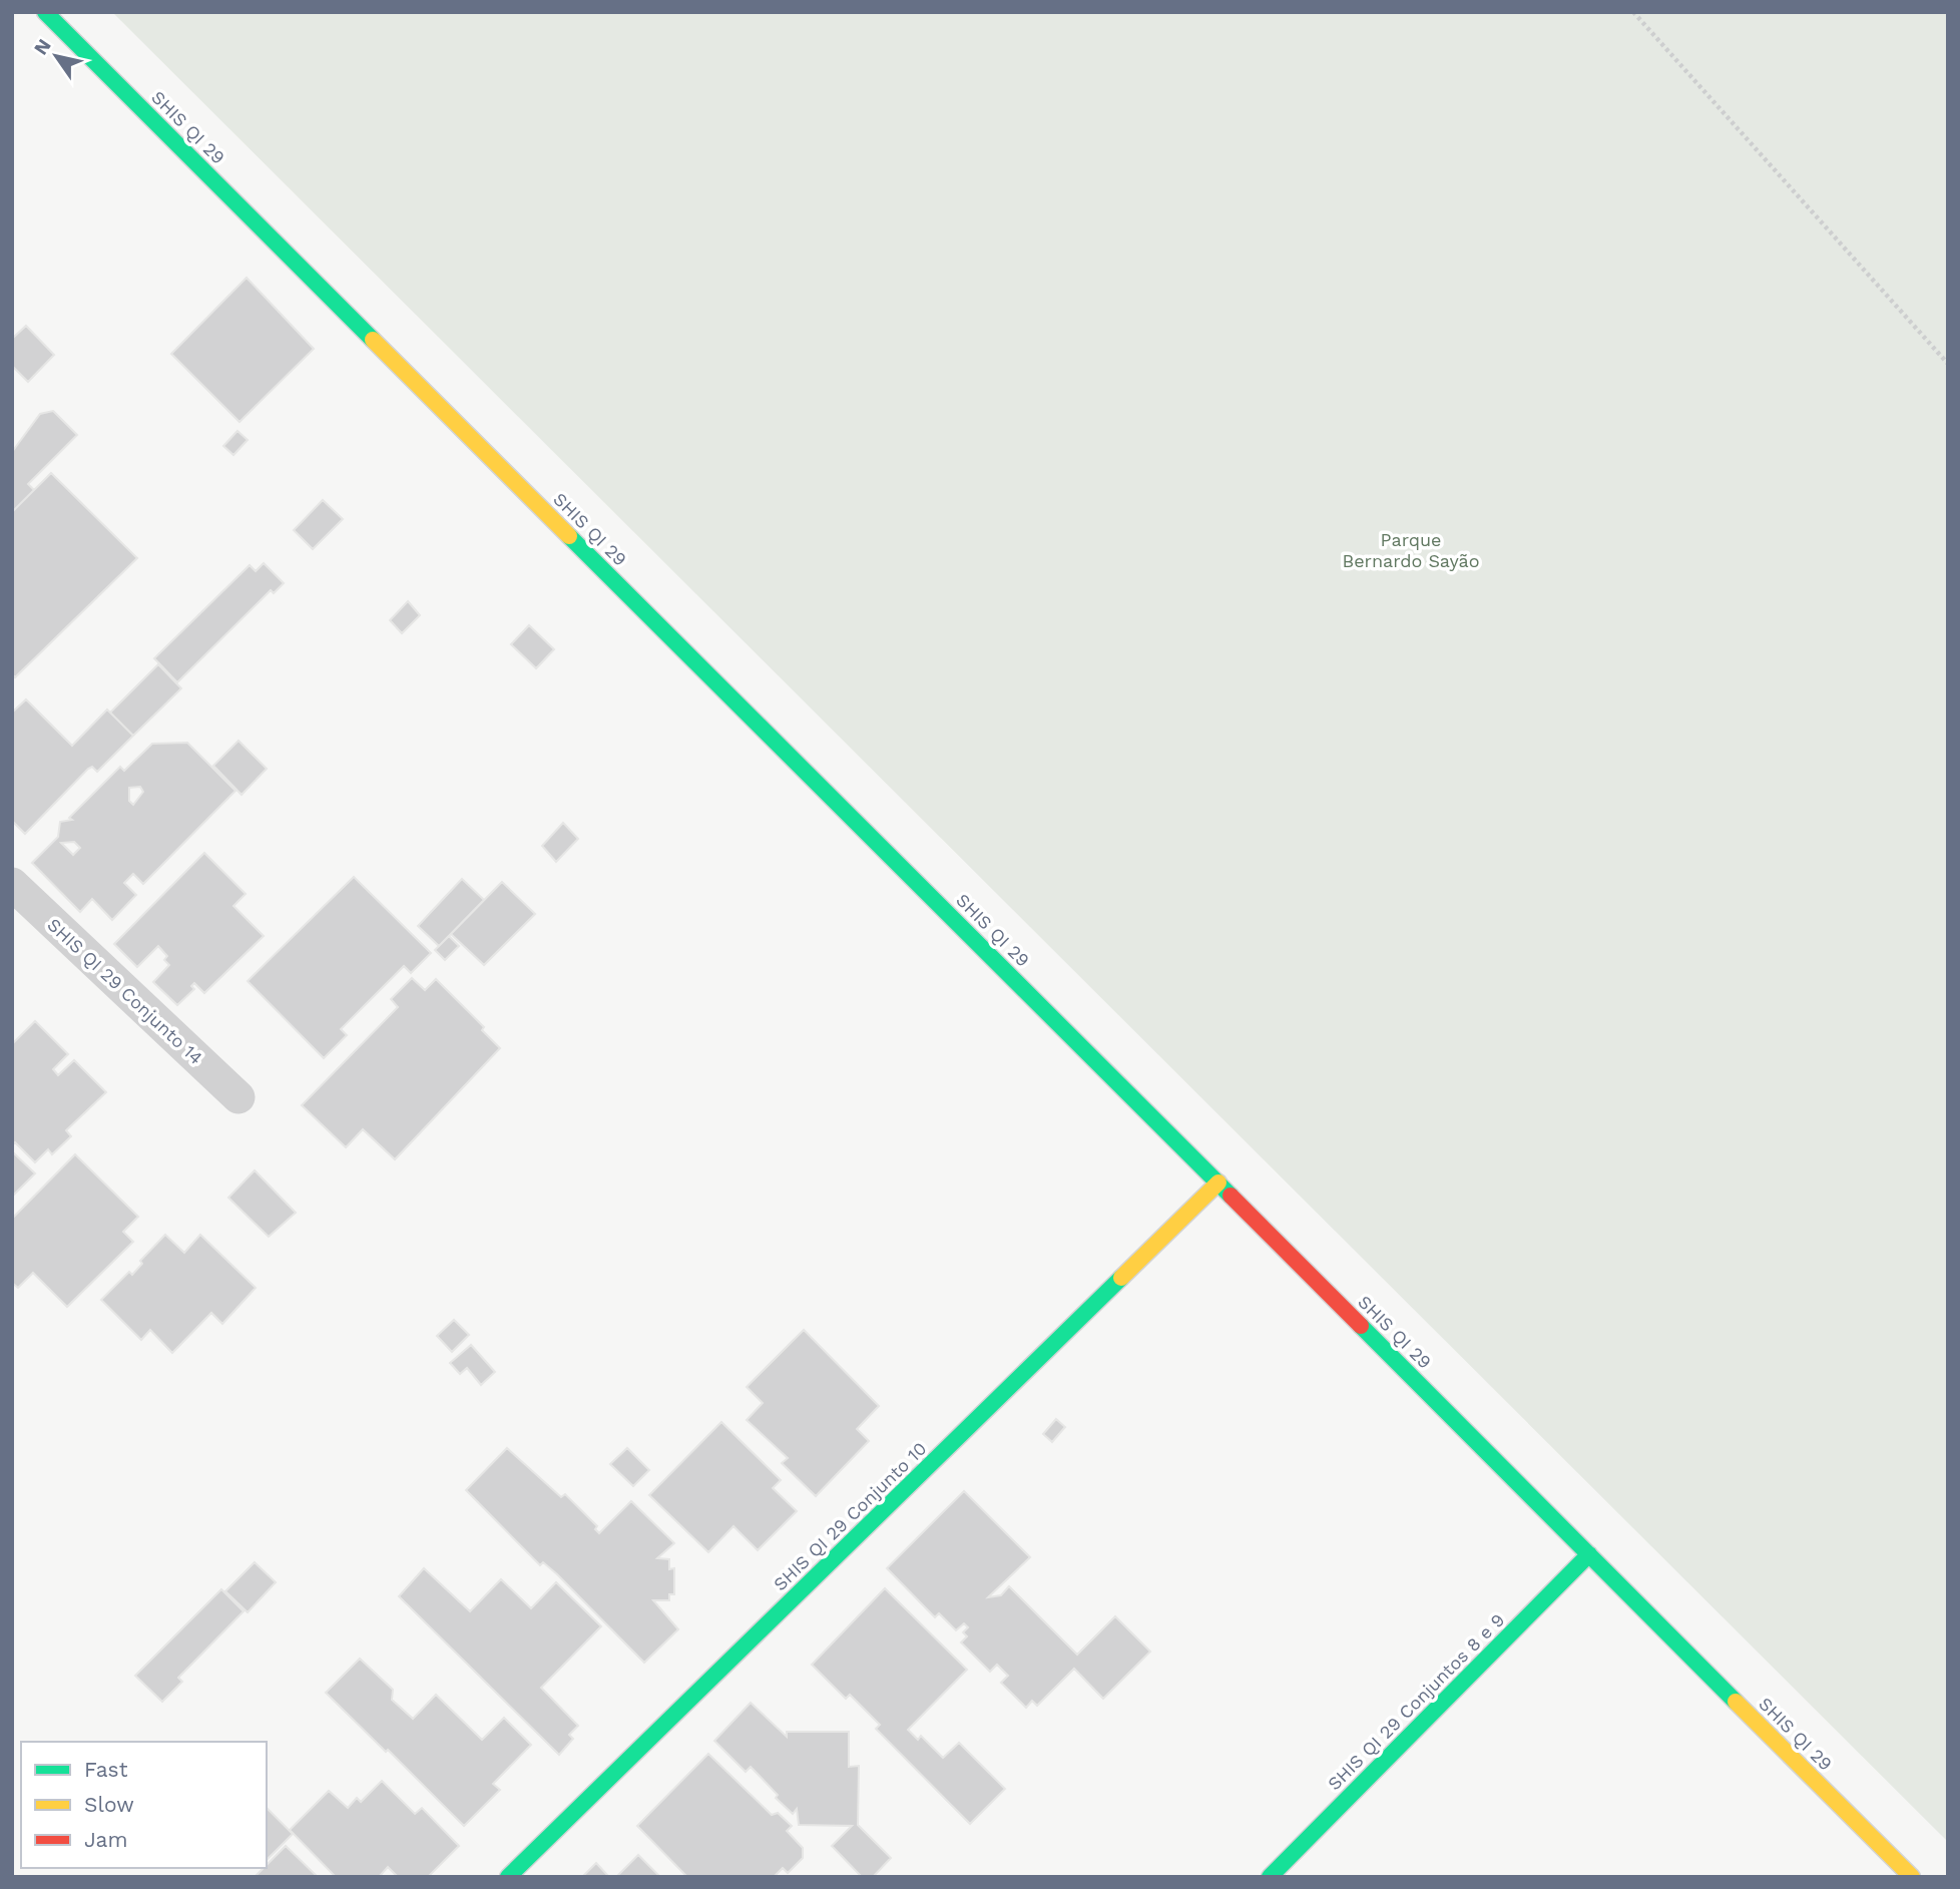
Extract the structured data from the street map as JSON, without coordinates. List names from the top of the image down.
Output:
{
  "streets": {
    "street": [
      "SHIS QI 29",
      "SHIS QI 29 Conjunto 14",
      "SHIS QI 29 Conjunto 10",
      "SHIS QI 29 Conjuntos 8 e 9"
    ]
  },
  "crossings": [
    ["SHIS QI 29", "SHIS QI 29 Conjunto 10"],
    ["SHIS QI 29", "SHIS QI 29 Conjuntos 8 e 9"]
  ],
  "parks": ["Parque Bernardo Sayão"],
  "legend": ["Fast", "Slow", "Jam"],
  "north": "top left"
}
